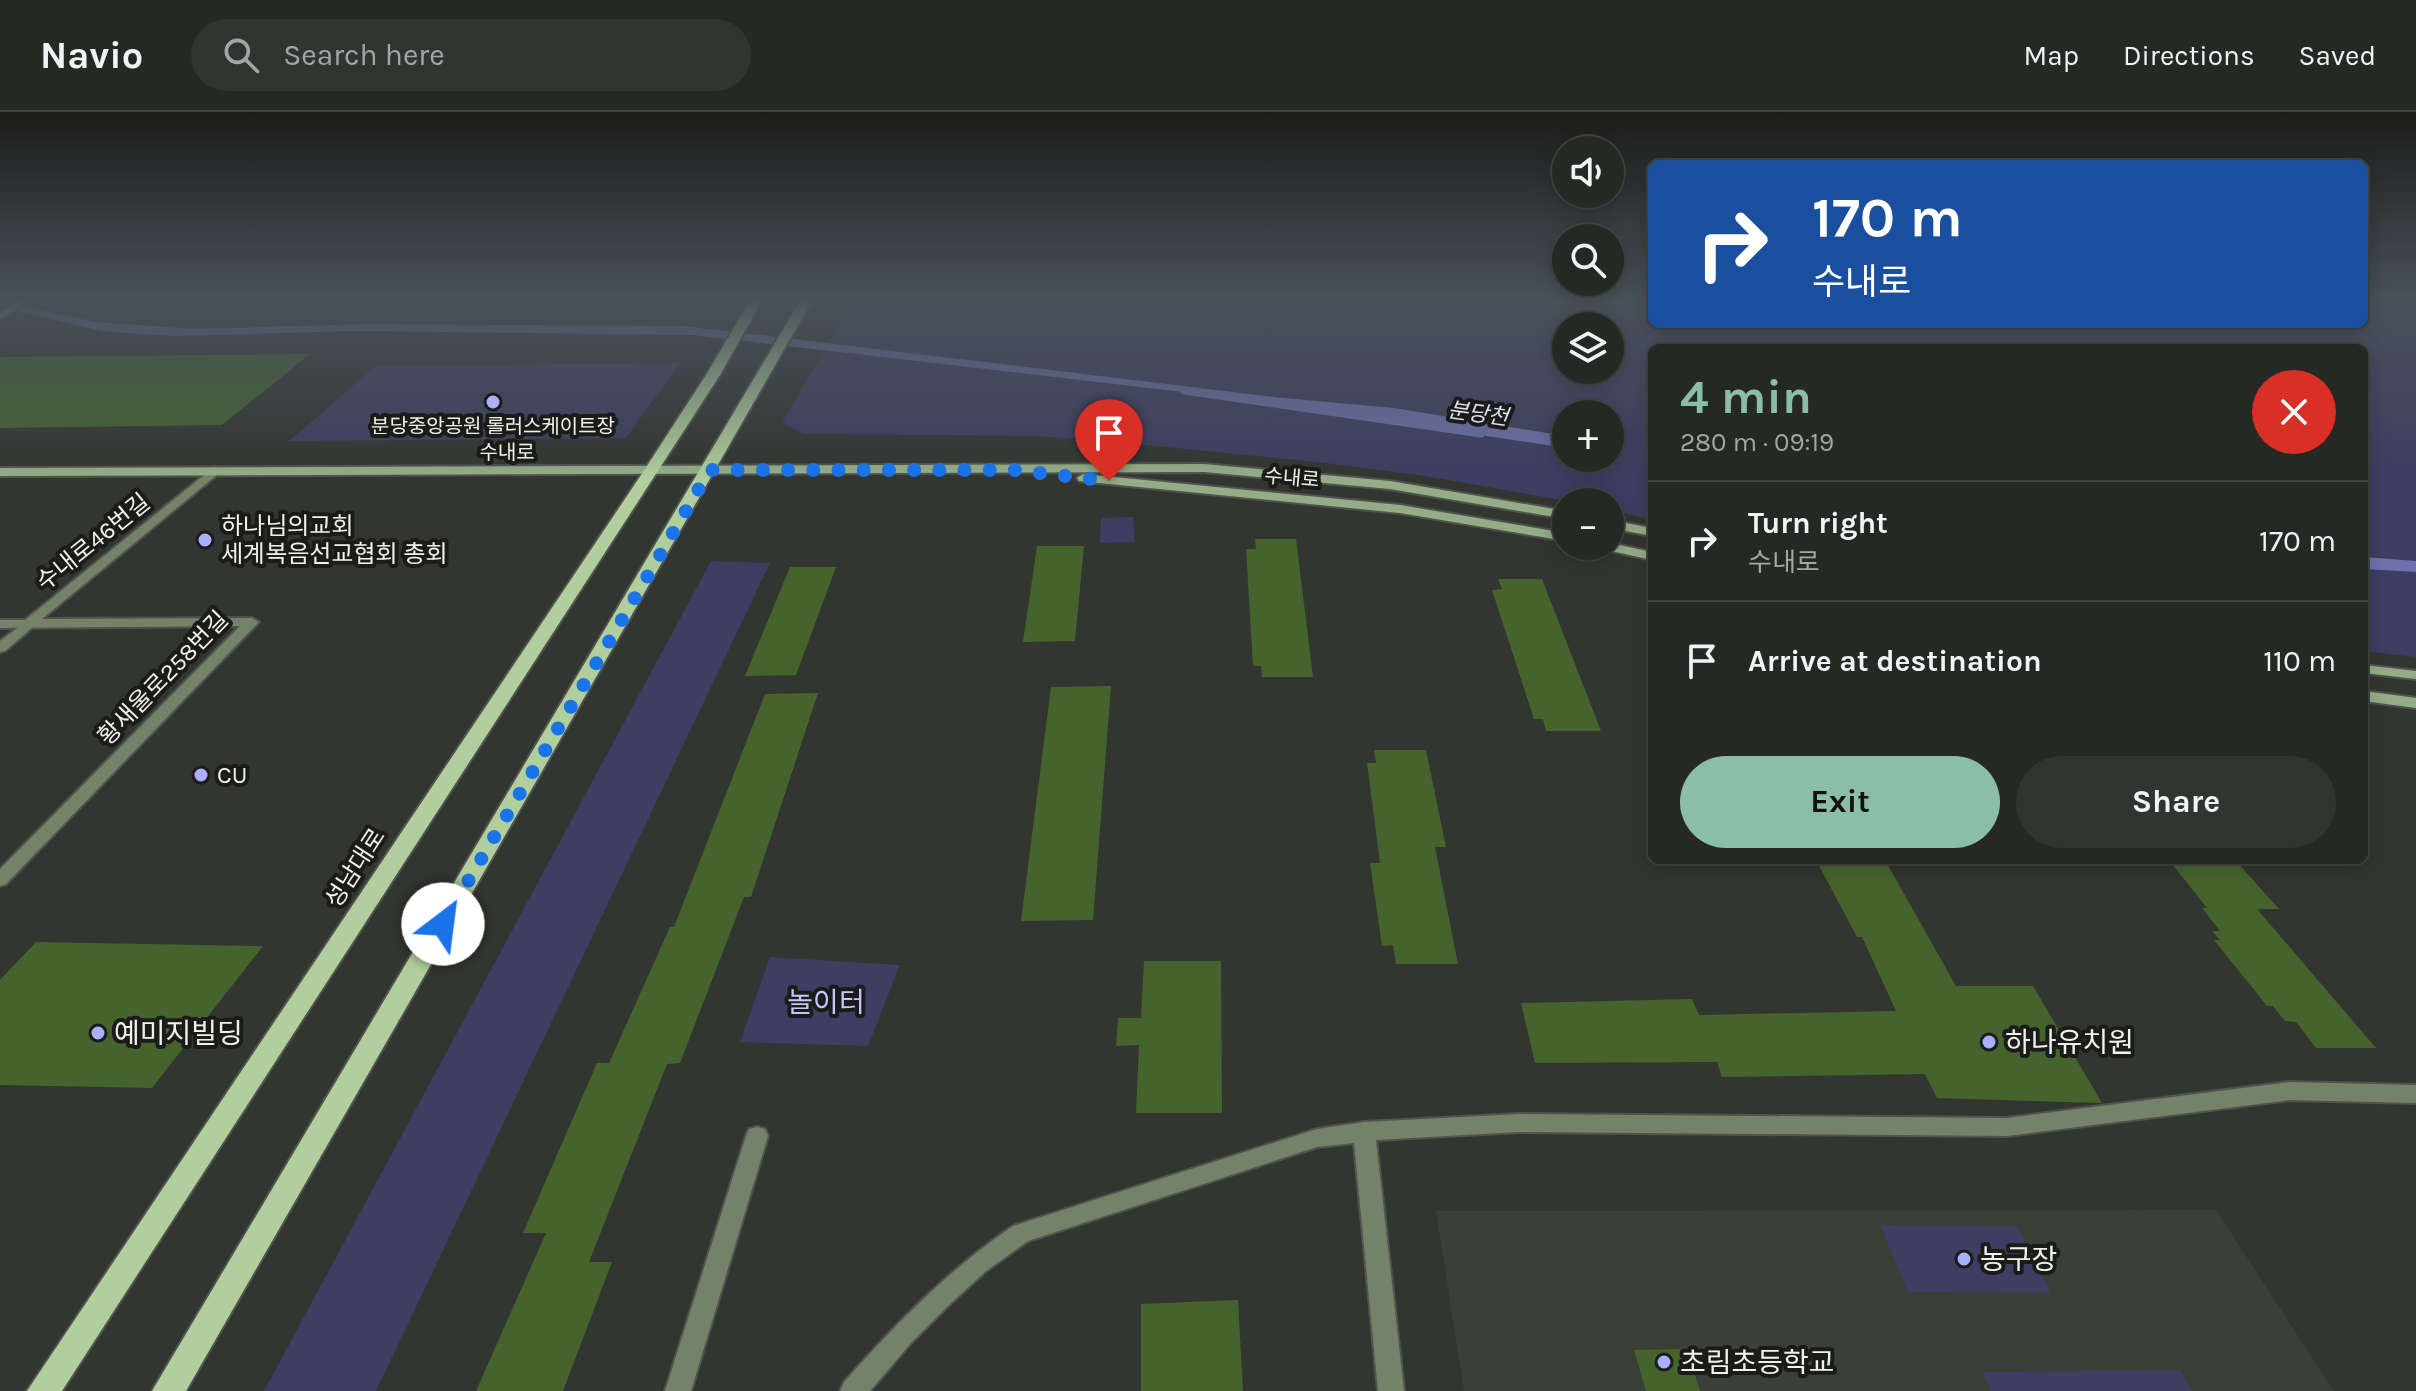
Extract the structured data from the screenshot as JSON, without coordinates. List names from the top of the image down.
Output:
{
  "streets": {
    "main road": ["수내로", "성남대로"],
    "street": ["수내로46번길", "황새울로258번길"]
  },
  "crossings": [
    ["수내로", "수내로46번길"],
    ["수내로", "성남대로"],
    ["수내로46번길", "황새울로258번길"]
  ],
  "water": ["분당천"],
  "parks": ["놀이터"],
  "places": [
    "분당중앙공원 롤러스케이트장",
    "하나님의교회 세계복음선교협회 총회",
    "CU",
    "예미지빌딩",
    "하나유치원",
    "농구장",
    "초림초등학교"
  ],
  "page": {
    "header": "Navio",
    "search": "Search here",
    "nav": ["Map", "Directions", "Saved"],
    "map_buttons": ["+", "−"],
    "turn": ["170 m", "수내로"],
    "heading": ["4 min", "280 m · 09:19"],
    "list": [
      {
        "name": "Turn right",
        "note": "수내로",
        "value": "170 m"
      },
      {
        "name": "Arrive at destination",
        "value": "110 m"
      }
    ],
    "buttons": ["Exit", "Share"]
  }
}
